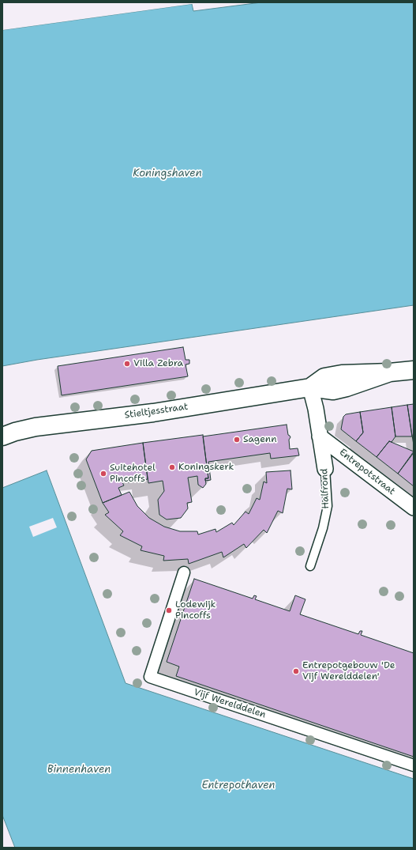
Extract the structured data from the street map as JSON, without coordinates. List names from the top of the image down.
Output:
{
  "streets": {
    "street": [
      "Stieltjesstraat",
      "Entrepotstraat",
      "Halfrond",
      "Vijf Werelddelen"
    ]
  },
  "crossings": [
    ["Stieltjesstraat", "Halfrond"],
    ["Entrepotstraat", "Halfrond"]
  ],
  "water": ["Koningshaven", "Binnenhaven", "Entrepothaven"],
  "places": [
    "Villa Zebra",
    "Sagenn",
    "Koningskerk",
    "Suitehotel Pincoffs",
    "Lodewijk Pincoffs",
    "Entrepotgebouw 'De Vijf Werelddelen'"
  ]
}
